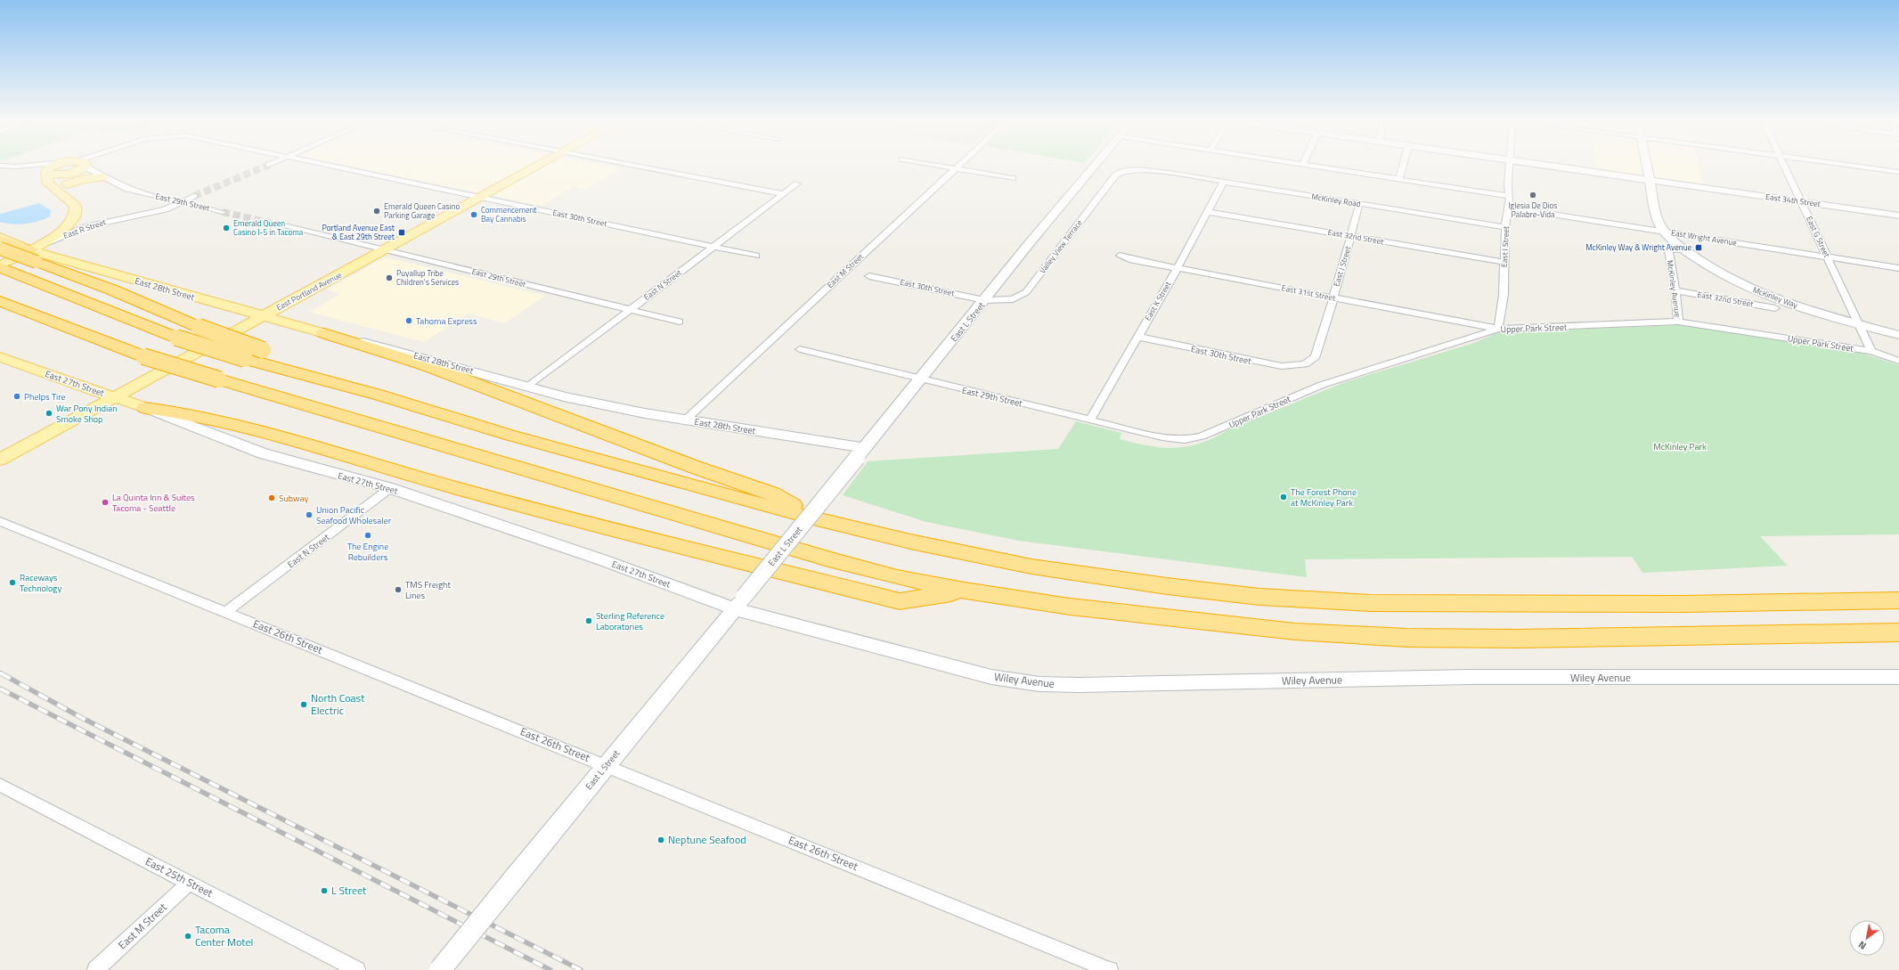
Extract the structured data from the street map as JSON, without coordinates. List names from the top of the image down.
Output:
{
  "streets": {
    "main road": ["East 28th Street", "East Portland Avenue", "East 27th Street"],
    "street": [
      "McKinley Road",
      "East 34th Street",
      "East 29th Street",
      "East 30th Street",
      "East R Street",
      "East 32nd Street",
      "East G Street",
      "East Wright Avenue",
      "Valley View Terrace",
      "East I Street",
      "East J Street",
      "East M Street",
      "East N Street",
      "McKinley Avenue",
      "East 31st Street",
      "McKinley Way",
      "East K Street",
      "East L Street",
      "Upper Park Street",
      "East 26th Street",
      "Wiley Avenue",
      "East 25th Street"
    ]
  },
  "crossings": [
    ["McKinley Road", "Valley View Terrace"],
    ["McKinley Road", "East I Street"],
    ["McKinley Road", "East J Street"],
    ["McKinley Road", "East K Street"],
    ["East 34th Street", "East G Street"],
    ["East 29th Street", "East R Street"],
    ["East 29th Street", "East N Street"],
    ["East 29th Street", "East Portland Avenue"],
    ["East 29th Street", "East K Street"],
    ["East 29th Street", "East L Street"],
    ["East 29th Street", "Upper Park Street"],
    ["East 30th Street", "Valley View Terrace"],
    ["East 30th Street", "East J Street"],
    ["East 30th Street", "East N Street"],
    ["East 30th Street", "East Portland Avenue"],
    ["East 30th Street", "East K Street"],
    ["East 30th Street", "East L Street"],
    ["East R Street", "East 28th Street"],
    ["East 32nd Street", "East I Street"],
    ["East 32nd Street", "East J Street"],
    ["East 32nd Street", "McKinley Avenue"],
    ["East 32nd Street", "East K Street"],
    ["East G Street", "East Wright Avenue"],
    ["East G Street", "McKinley Way"],
    ["East G Street", "Upper Park Street"],
    ["East Wright Avenue", "East I Street"],
    ["East Wright Avenue", "McKinley Way"],
    ["Valley View Terrace", "East L Street"],
    ["East I Street", "East 31st Street"],
    ["East I Street", "Upper Park Street"],
    ["East J Street", "East 31st Street"],
    ["East M Street", "East 28th Street"],
    ["East M Street", "East 25th Street"],
    ["East N Street", "East 28th Street"],
    ["East N Street", "East 27th Street"],
    ["East N Street", "East 26th Street"],
    ["East 28th Street", "East Portland Avenue"],
    ["East 28th Street", "East L Street"],
    ["McKinley Avenue", "McKinley Way"],
    ["McKinley Avenue", "Upper Park Street"],
    ["East Portland Avenue", "East 27th Street"],
    ["East 31st Street", "East K Street"],
    ["East 31st Street", "Upper Park Street"],
    ["East L Street", "East 27th Street"],
    ["East L Street", "East 26th Street"],
    ["East L Street", "Wiley Avenue"],
    ["East 27th Street", "Wiley Avenue"]
  ],
  "parks": ["McKinley Park"],
  "places": {
    "other": [
      "Iglesia De Dios Palabre-Vida",
      "Emerald Queen Casino Parking Garage",
      "Commencement Bay Cannabis",
      "Emerald Queen Casino I-5 in Tacoma",
      "Puyallup Tribe Children's Services",
      "Tahoma Express",
      "Phelps Tire",
      "War Pony Indian Smoke Shop",
      "The Forest Phone at McKinley Park",
      "Subway",
      "La Quinta Inn & Suites Tacoma - Seattle",
      "Union Pacific Seafood Wholesaler",
      "The Engine Rebuilders",
      "Raceways Technology",
      "TMS Freight Lines",
      "Sterling Reference Laboratories",
      "North Coast Electric",
      "Neptune Seafood",
      "L Street",
      "Tacoma Center Motel"
    ],
    "transit": ["Portland Avenue East & East 29th Street", "McKinley Way & Wright Avenue"]
  },
  "north": "bottom left"
}
